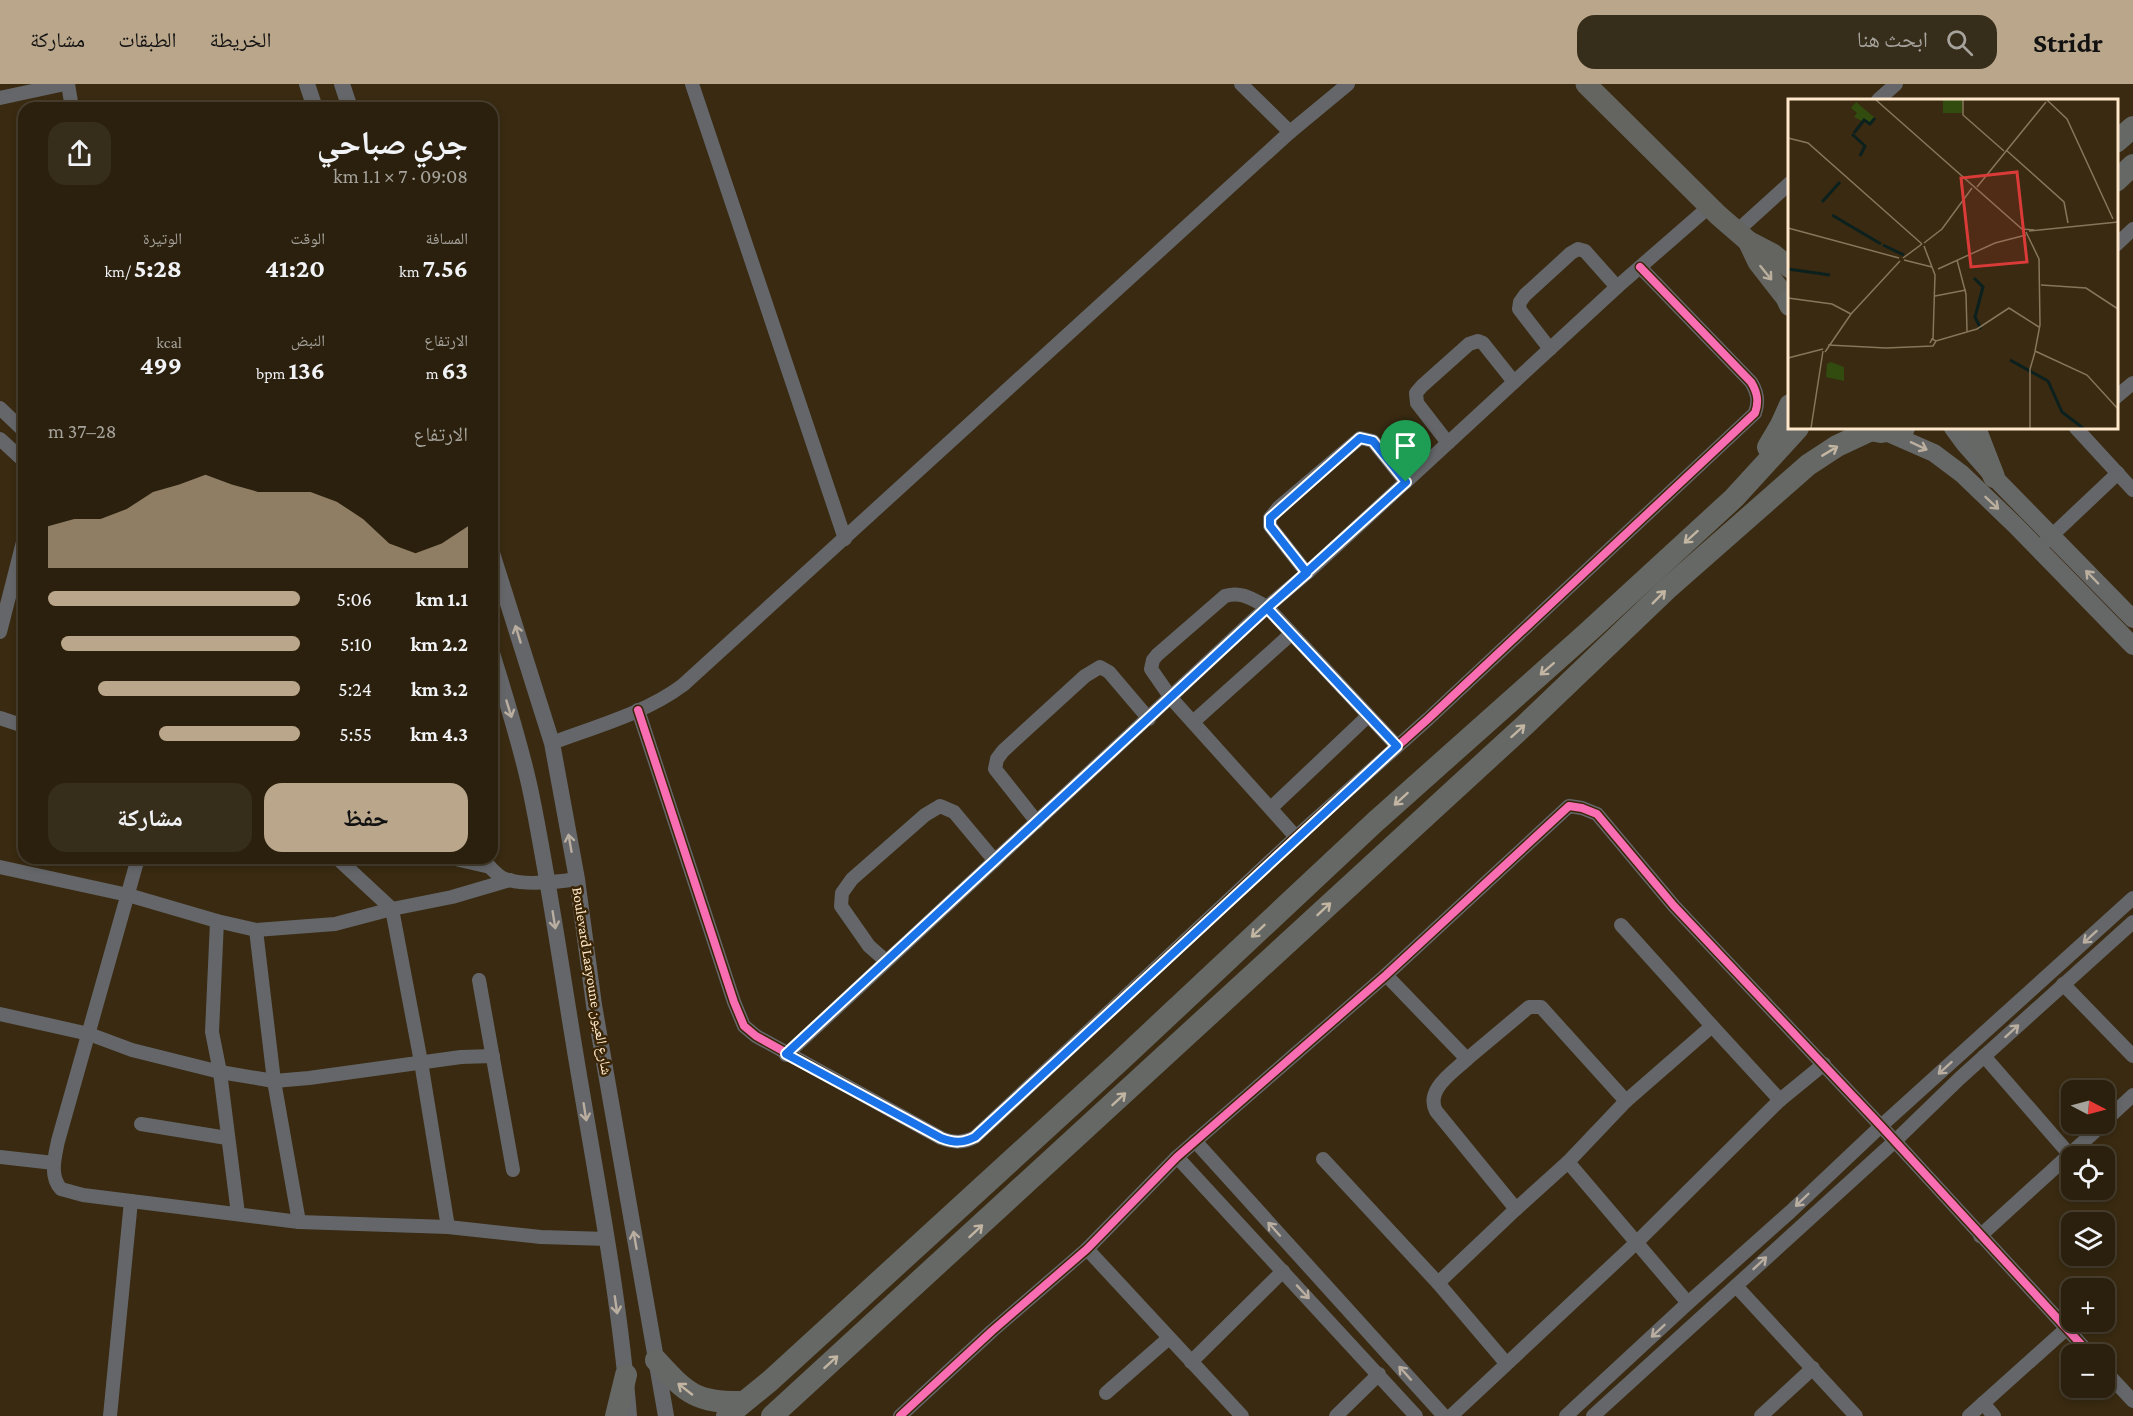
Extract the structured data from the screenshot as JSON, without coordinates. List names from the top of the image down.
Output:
{
  "streets": {
    "street": ["Boulevard Laayoune شارع العيون"]
  },
  "north": "right",
  "page": {
    "header": "Stridr",
    "search": "ابحث هنا",
    "nav": ["الخريطة", "الطبقات", "مشاركة"],
    "heading": ["جري صباحي", "09:08 · 7 × 1.1 km"],
    "stats": [
      ["المسافة", "7.56 km"],
      ["الوقت", "41:20"],
      ["الوتيرة", "5:28 /km"],
      ["الارتفاع", "63 m"],
      ["النبض", "136 bpm"],
      ["kcal", "499"]
    ],
    "chart": ["الارتفاع", "28–37 m"],
    "list": [
      {
        "name": "1.1 km",
        "note": "5:06"
      },
      {
        "name": "2.2 km",
        "note": "5:10"
      },
      {
        "name": "3.2 km",
        "note": "5:24"
      },
      {
        "name": "4.3 km",
        "note": "5:55"
      }
    ],
    "buttons": ["حفظ", "مشاركة"],
    "map_buttons": ["+", "−"]
  }
}
